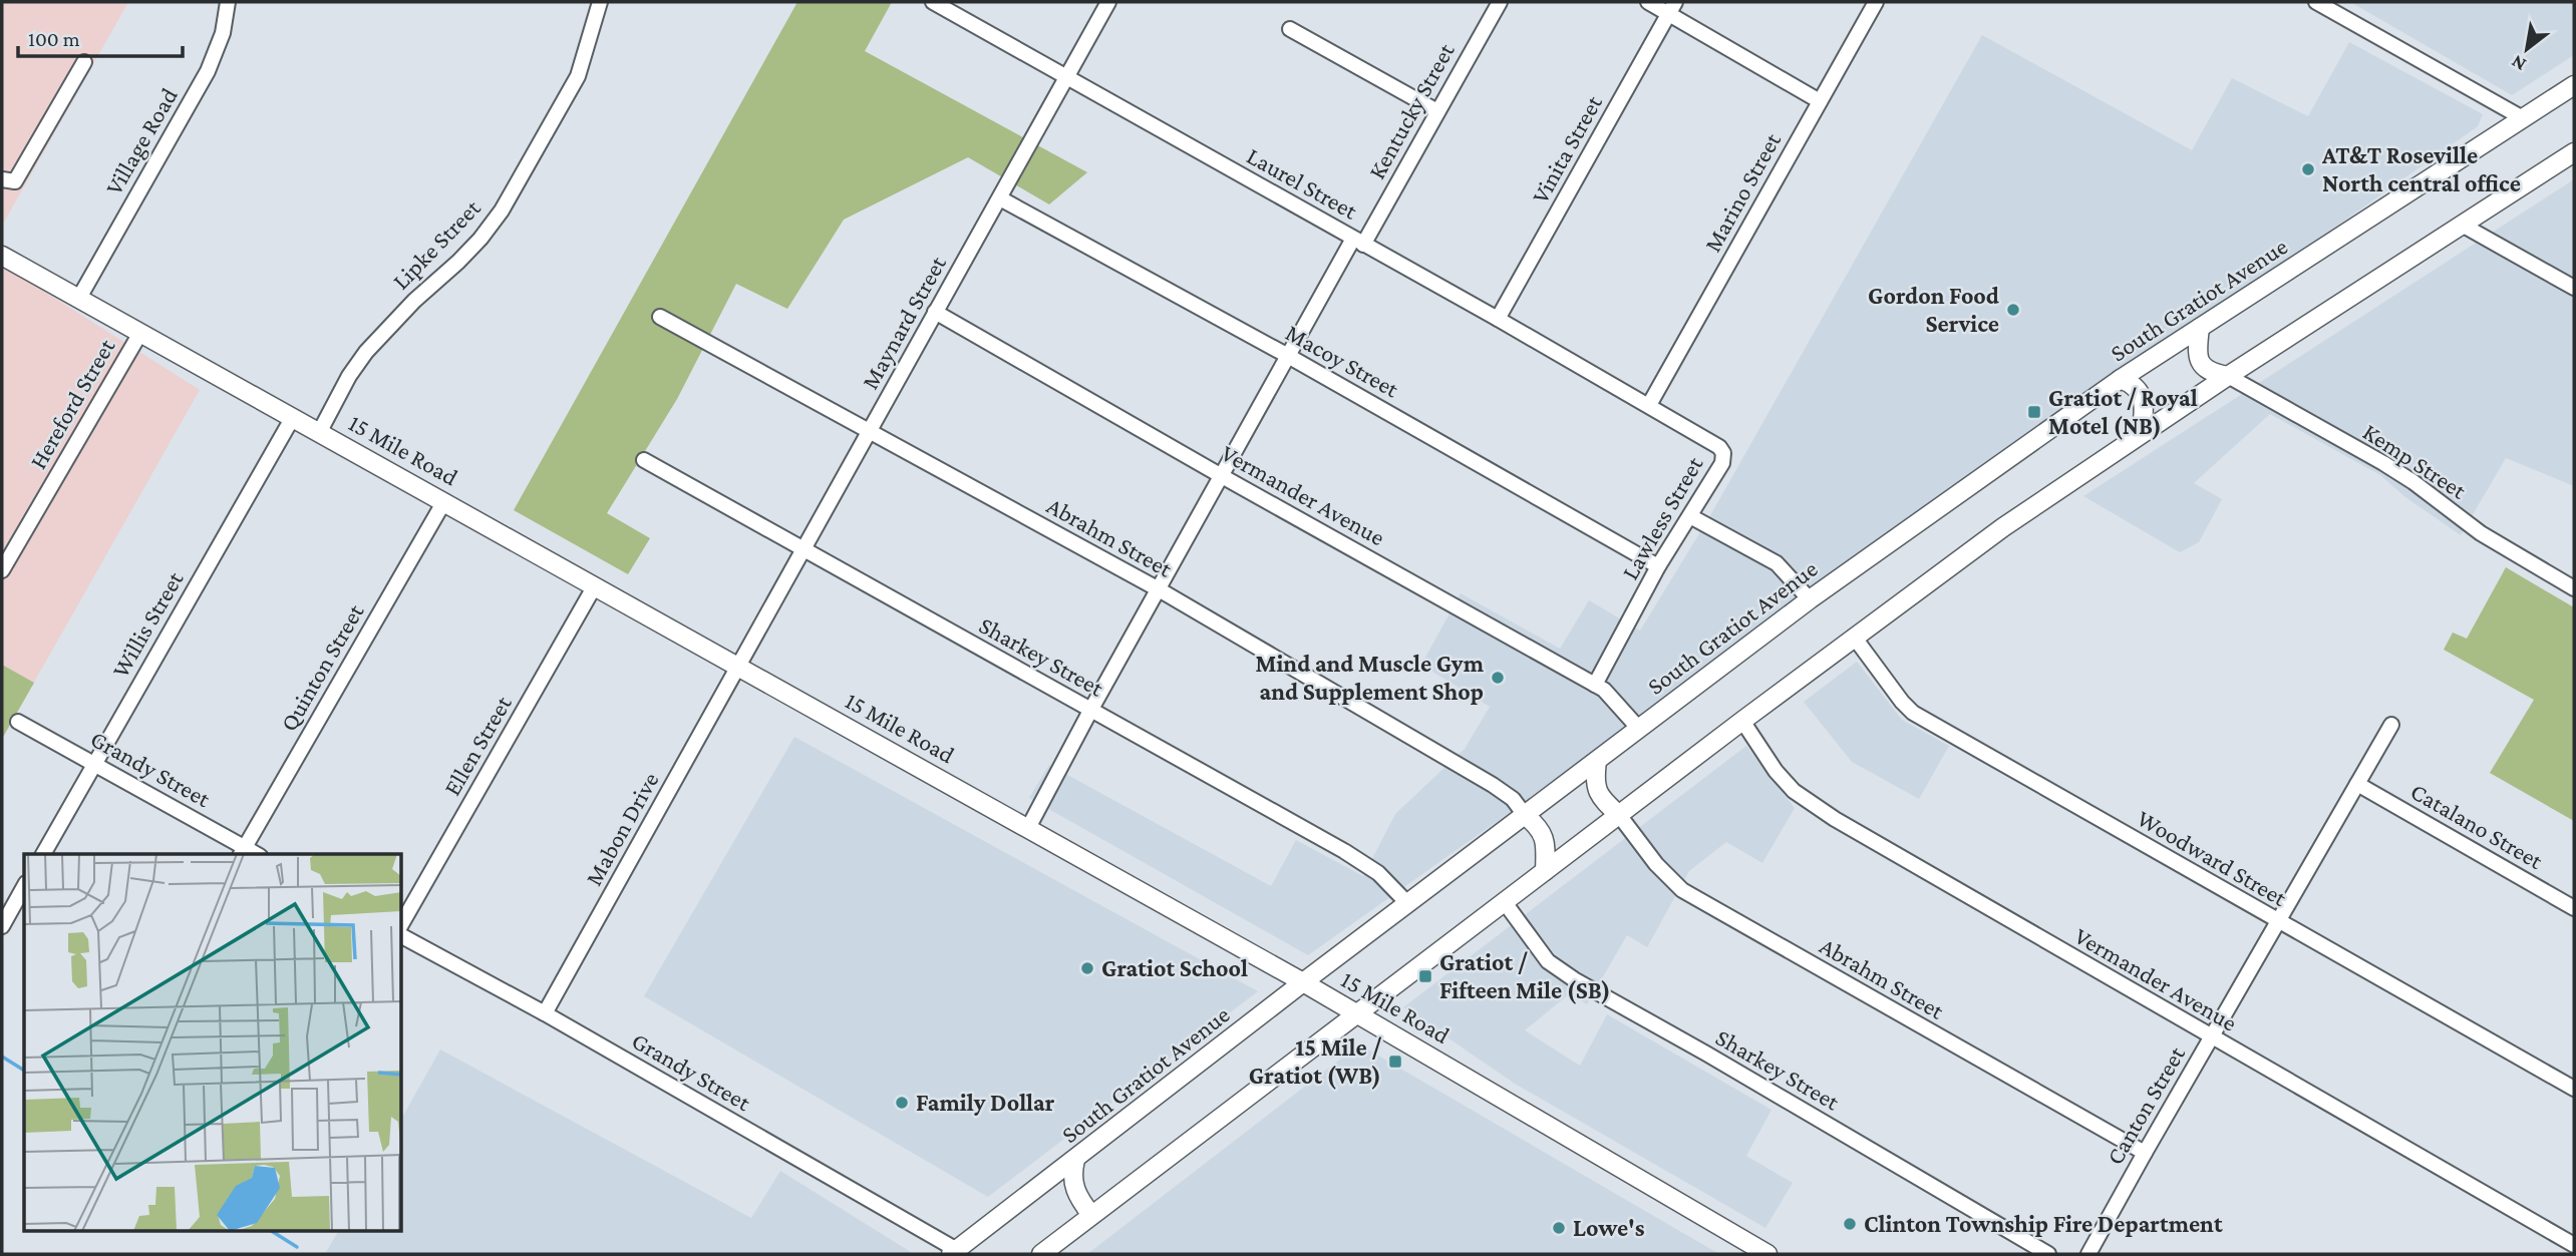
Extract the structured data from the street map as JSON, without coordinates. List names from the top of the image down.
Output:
{
  "streets": {
    "main road": ["South Gratiot Avenue", "15 Mile Road"],
    "street": [
      "Kentucky Street",
      "Village Road",
      "Vinita Street",
      "Laurel Street",
      "Marino Street",
      "Lipke Street",
      "Maynard Street",
      "Macoy Street",
      "Hereford Street",
      "Kemp Street",
      "Vermander Avenue",
      "Lawless Street",
      "Abrahm Street",
      "Willis Street",
      "Sharkey Street",
      "Quinton Street",
      "Ellen Street",
      "Grandy Street",
      "Catalano Street",
      "Mabon Drive",
      "Woodward Street",
      "Canton Street"
    ]
  },
  "crossings": [
    ["Kentucky Street", "Laurel Street"],
    ["Kentucky Street", "Macoy Street"],
    ["Kentucky Street", "15 Mile Road"],
    ["Kentucky Street", "Vermander Avenue"],
    ["Kentucky Street", "Abrahm Street"],
    ["Kentucky Street", "Sharkey Street"],
    ["Village Road", "15 Mile Road"],
    ["Vinita Street", "Laurel Street"],
    ["Laurel Street", "Marino Street"],
    ["Laurel Street", "Maynard Street"],
    ["Laurel Street", "Lawless Street"],
    ["Marino Street", "Lawless Street"],
    ["Lipke Street", "15 Mile Road"],
    ["South Gratiot Avenue", "15 Mile Road"],
    ["South Gratiot Avenue", "Vermander Avenue"],
    ["South Gratiot Avenue", "Abrahm Street"],
    ["South Gratiot Avenue", "Sharkey Street"],
    ["South Gratiot Avenue", "Grandy Street"],
    ["Maynard Street", "Macoy Street"],
    ["Maynard Street", "15 Mile Road"],
    ["Maynard Street", "Vermander Avenue"],
    ["Maynard Street", "Abrahm Street"],
    ["Maynard Street", "Sharkey Street"],
    ["Maynard Street", "Mabon Drive"],
    ["Macoy Street", "Lawless Street"],
    ["Hereford Street", "15 Mile Road"],
    ["15 Mile Road", "Willis Street"],
    ["15 Mile Road", "Quinton Street"],
    ["15 Mile Road", "Ellen Street"],
    ["15 Mile Road", "Mabon Drive"],
    ["Vermander Avenue", "Lawless Street"],
    ["Vermander Avenue", "Canton Street"],
    ["Abrahm Street", "Canton Street"],
    ["Willis Street", "Grandy Street"],
    ["Quinton Street", "Grandy Street"],
    ["Grandy Street", "Mabon Drive"],
    ["Catalano Street", "Canton Street"],
    ["Woodward Street", "Canton Street"]
  ],
  "places": {
    "other": [
      "AT&T Roseville North central office",
      "Gordon Food Service",
      "Mind and Muscle Gym and Supplement Shop",
      "Gratiot School",
      "Family Dollar",
      "Clinton Township Fire Department",
      "Lowe's"
    ],
    "transit": ["Gratiot / Royal Motel (NB)", "Gratiot / Fifteen Mile (SB)", "15 Mile / Gratiot (WB)"]
  },
  "scale_bar": "100 m",
  "north": "bottom left"
}
